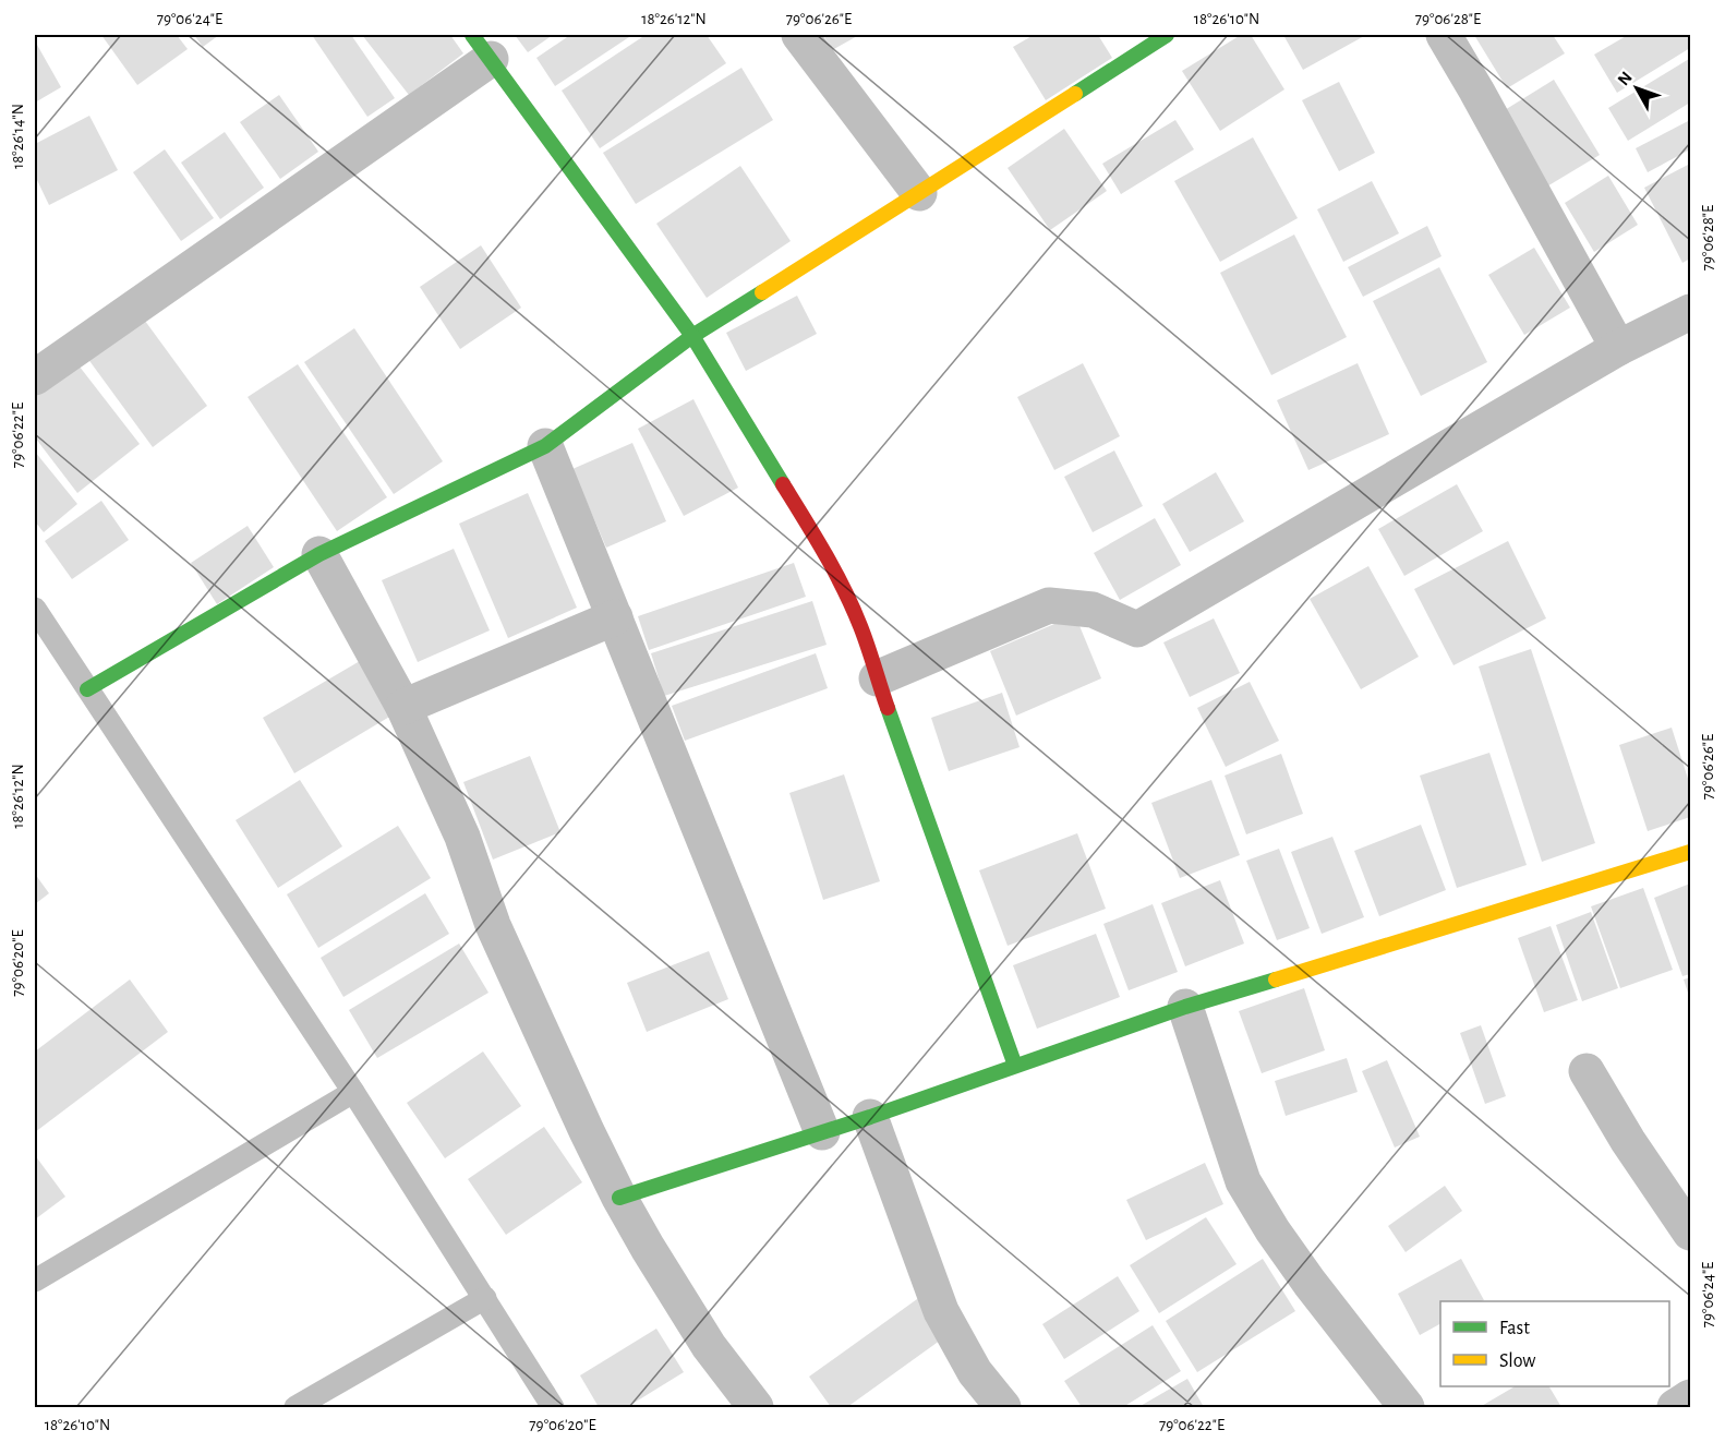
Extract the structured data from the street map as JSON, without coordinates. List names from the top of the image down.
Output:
{
  "legend": ["Fast", "Slow"],
  "north": "top left",
  "coordinates": [
    "79°06'24\"E",
    "18°26'12\"N",
    "79°06'26\"E",
    "18°26'10\"N",
    "79°06'28\"E",
    "18°26'14\"N",
    "79°06'22\"E",
    "79°06'20\"E"
  ]
}
